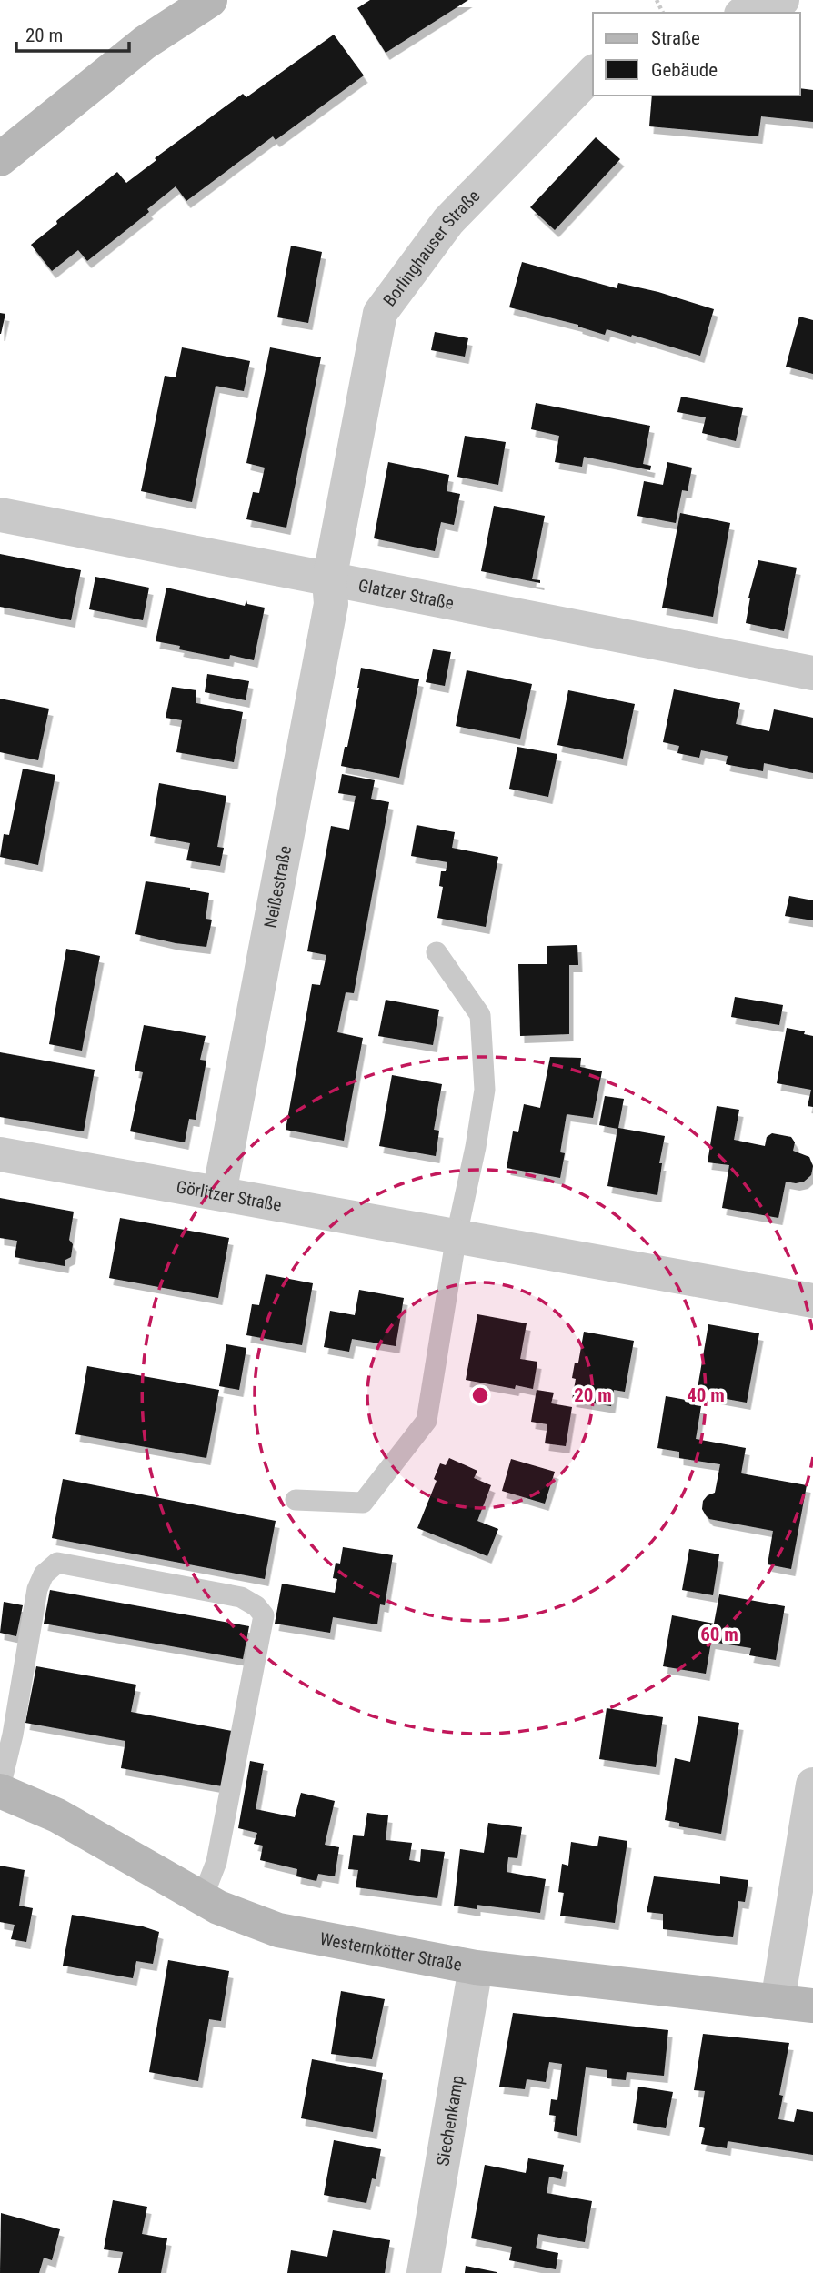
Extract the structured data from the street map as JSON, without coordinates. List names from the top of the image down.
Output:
{
  "streets": {
    "street": [
      "Borlinghauser Straße",
      "Glatzer Straße",
      "Neißestraße",
      "Görlitzer Straße",
      "Westernkötter Straße",
      "Siechenkamp"
    ]
  },
  "crossings": [
    ["Borlinghauser Straße", "Glatzer Straße"],
    ["Borlinghauser Straße", "Neißestraße"],
    ["Glatzer Straße", "Neißestraße"],
    ["Neißestraße", "Görlitzer Straße"],
    ["Westernkötter Straße", "Siechenkamp"]
  ],
  "legend": ["Straße", "Gebäude"],
  "scale_bar": "20 m",
  "rings": ["20 m", "40 m", "60 m"]
}
